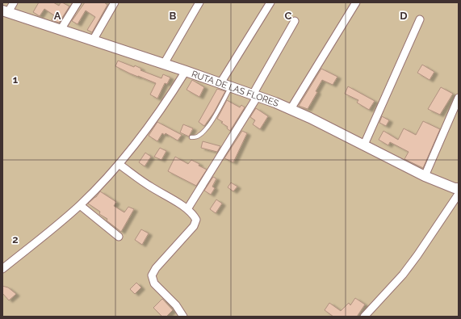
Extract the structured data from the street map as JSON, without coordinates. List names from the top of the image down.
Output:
{
  "streets": {
    "main road": ["RUTA DE LAS FLORES"]
  },
  "grid": {
    "columns": [
      "A",
      "B",
      "C",
      "D"
    ],
    "rows": ["1", "2"]
  }
}
